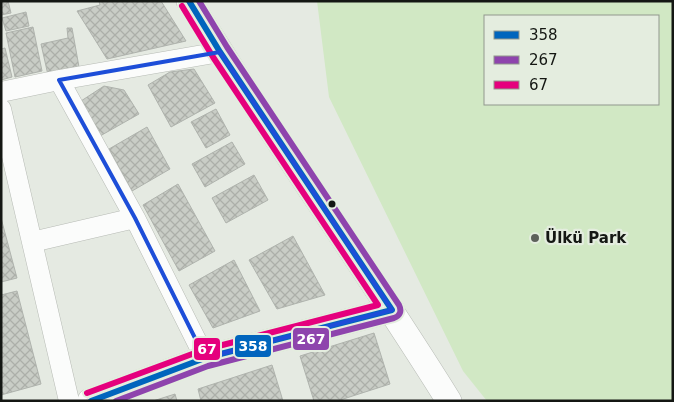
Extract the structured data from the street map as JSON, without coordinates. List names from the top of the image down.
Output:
{
  "places": ["Ülkü Park"],
  "lines": ["transit line 358", "transit line 267", "transit line 67"],
  "legend": ["358", "267", "67"]
}
